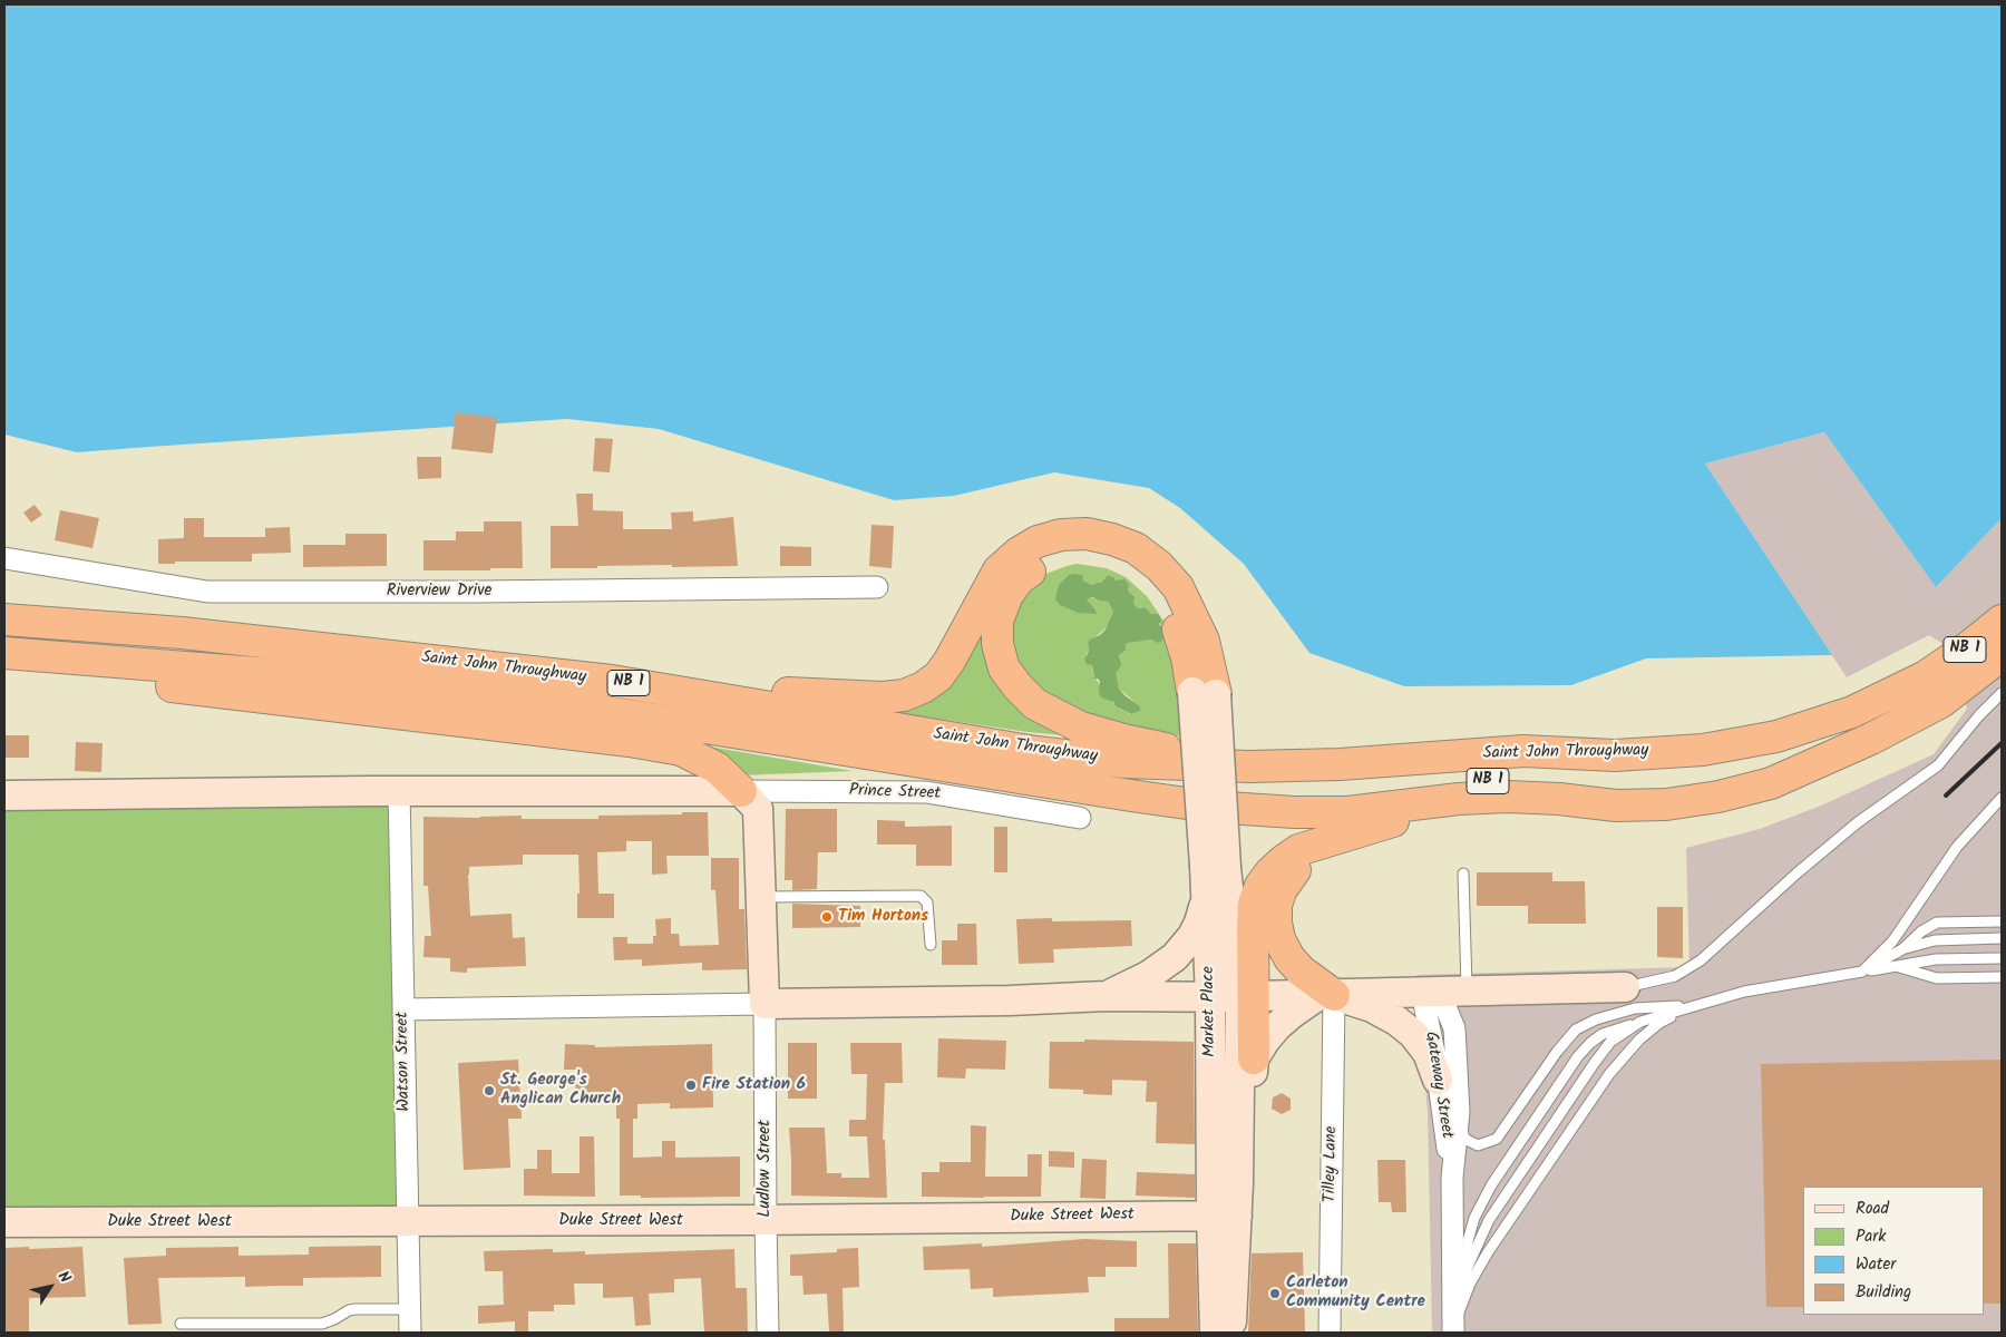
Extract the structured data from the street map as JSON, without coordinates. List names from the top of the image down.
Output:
{
  "streets": {
    "highway": ["NB 1", "Saint John Throughway"],
    "street": [
      "Riverview Drive",
      "Prince Street",
      "Market Place",
      "Watson Street",
      "Gateway Street",
      "Tilley Lane",
      "Ludlow Street",
      "Duke Street West"
    ]
  },
  "crossings": [
    ["Market Place", "Duke Street West"],
    ["Watson Street", "Duke Street West"],
    ["Ludlow Street", "Duke Street West"]
  ],
  "places": [
    "Tim Hortons",
    "Fire Station 6",
    "St. George's Anglican Church",
    "Carleton Community Centre"
  ],
  "legend": [
    "Road",
    "Park",
    "Water",
    "Building"
  ],
  "north": "top right"
}
